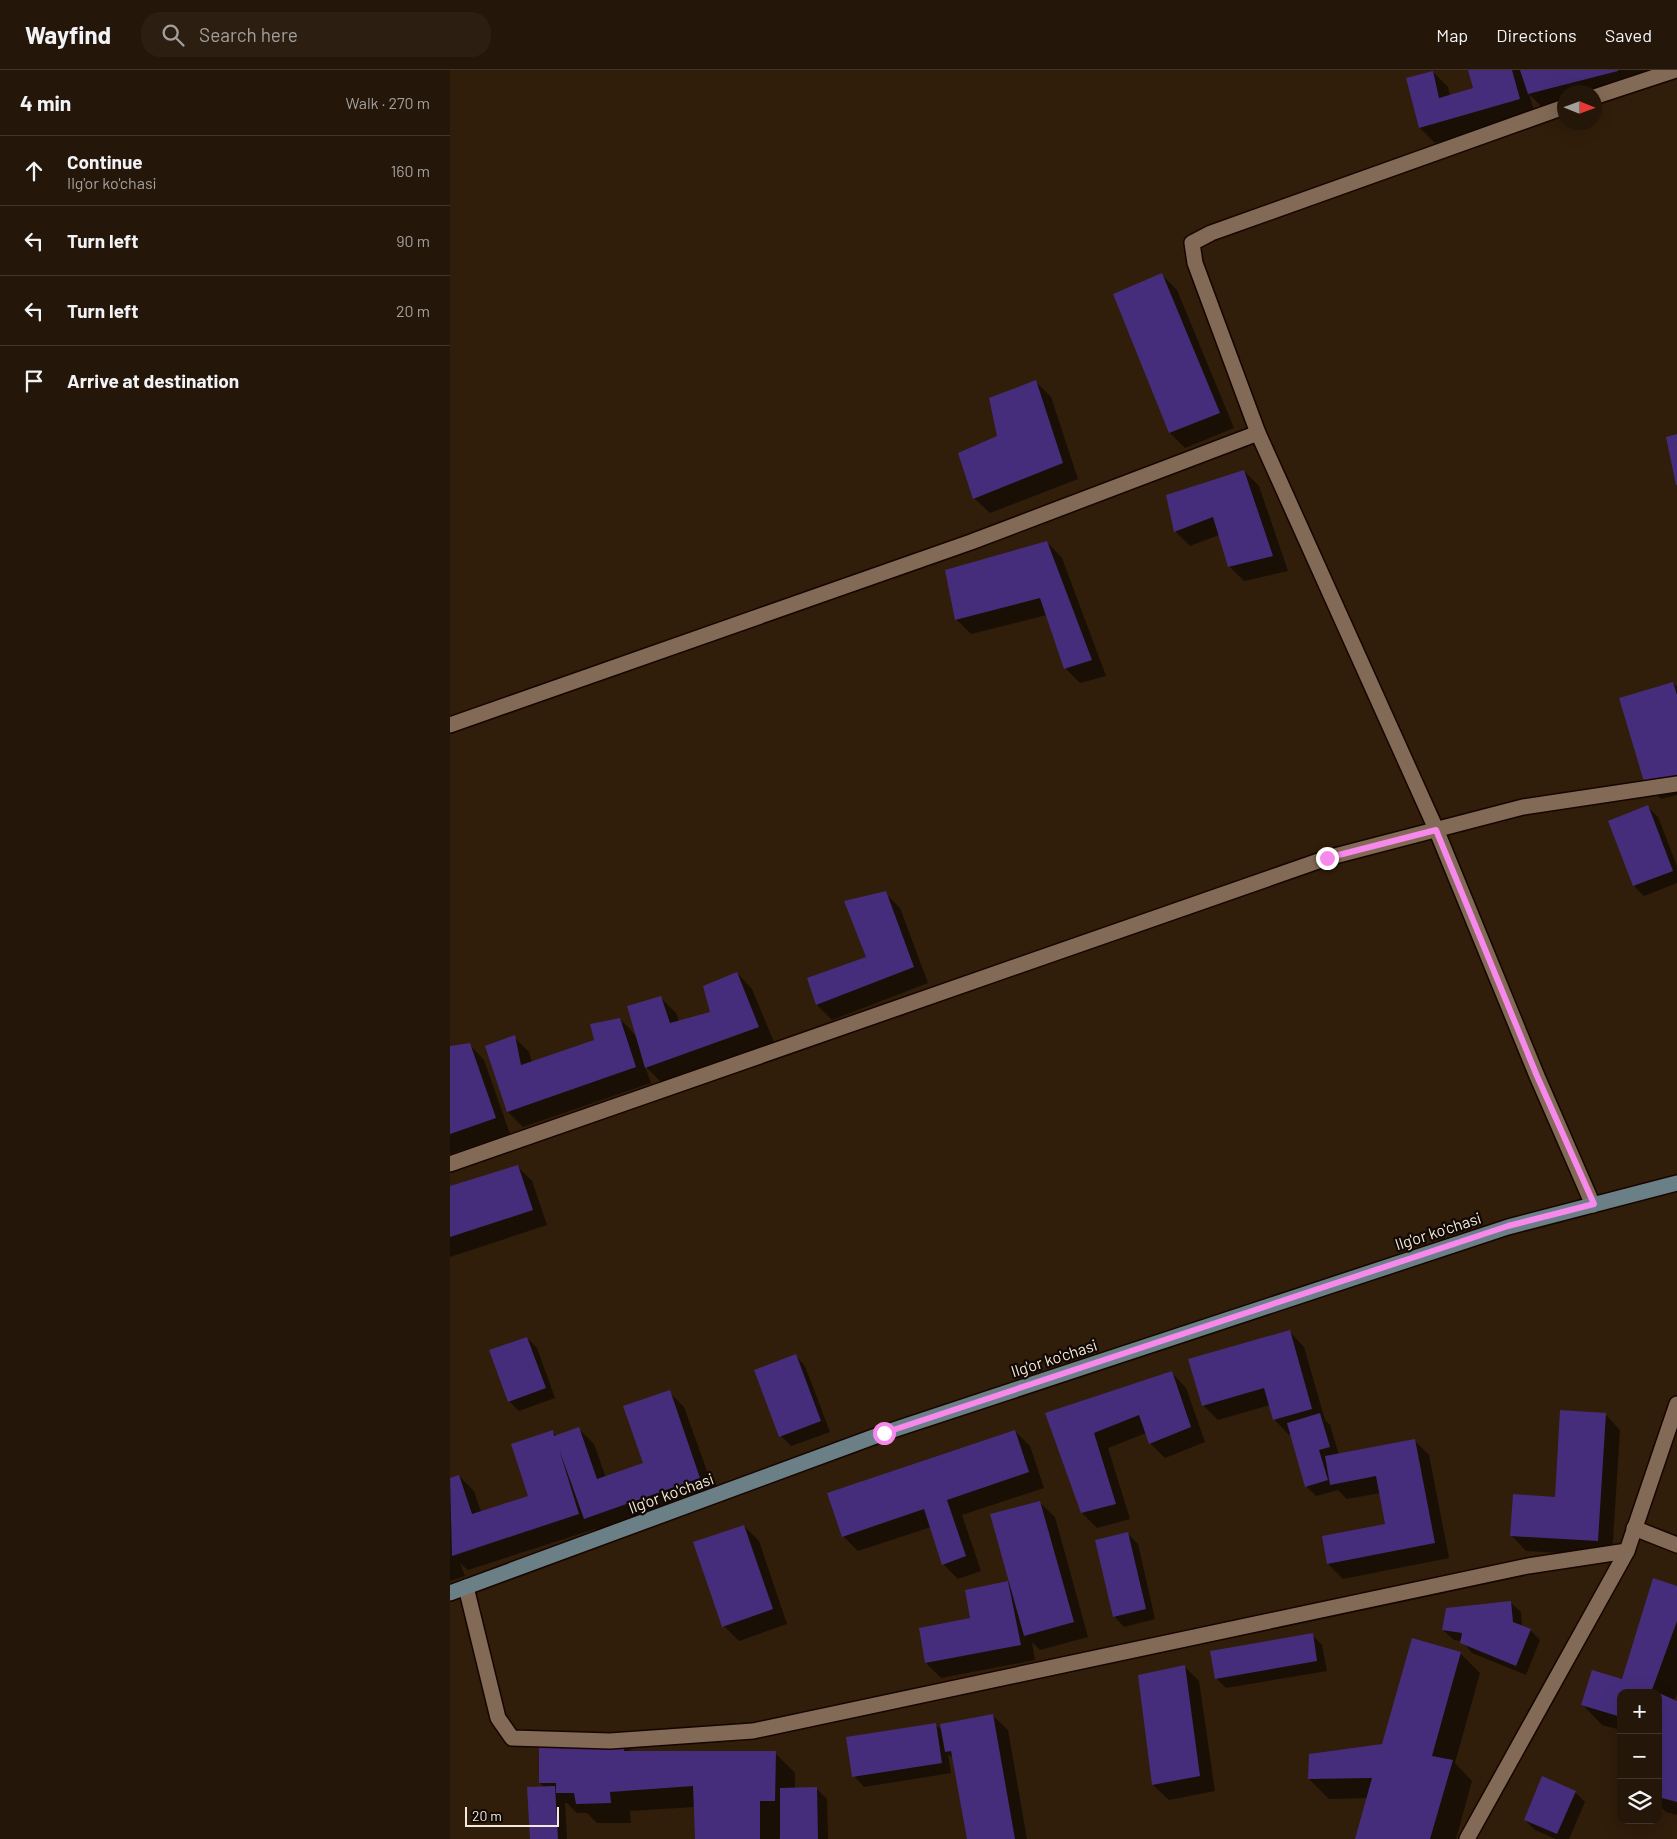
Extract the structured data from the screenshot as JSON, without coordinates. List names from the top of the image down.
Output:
{
  "streets": {
    "street": ["Ilg'or ko'chasi"]
  },
  "scale_bar": "20 m",
  "north": "right",
  "page": {
    "header": "Wayfind",
    "search": "Search here",
    "nav": ["Map", "Directions", "Saved"],
    "heading": ["4 min", "Walk · 270 m"],
    "list": [
      ["Continue", "Ilg'or ko'chasi", "160 m"],
      ["Turn left", "90 m"],
      ["Turn left", "20 m"],
      "Arrive at destination"
    ],
    "map_buttons": ["+", "−"],
    "scale": "20 m"
  }
}
